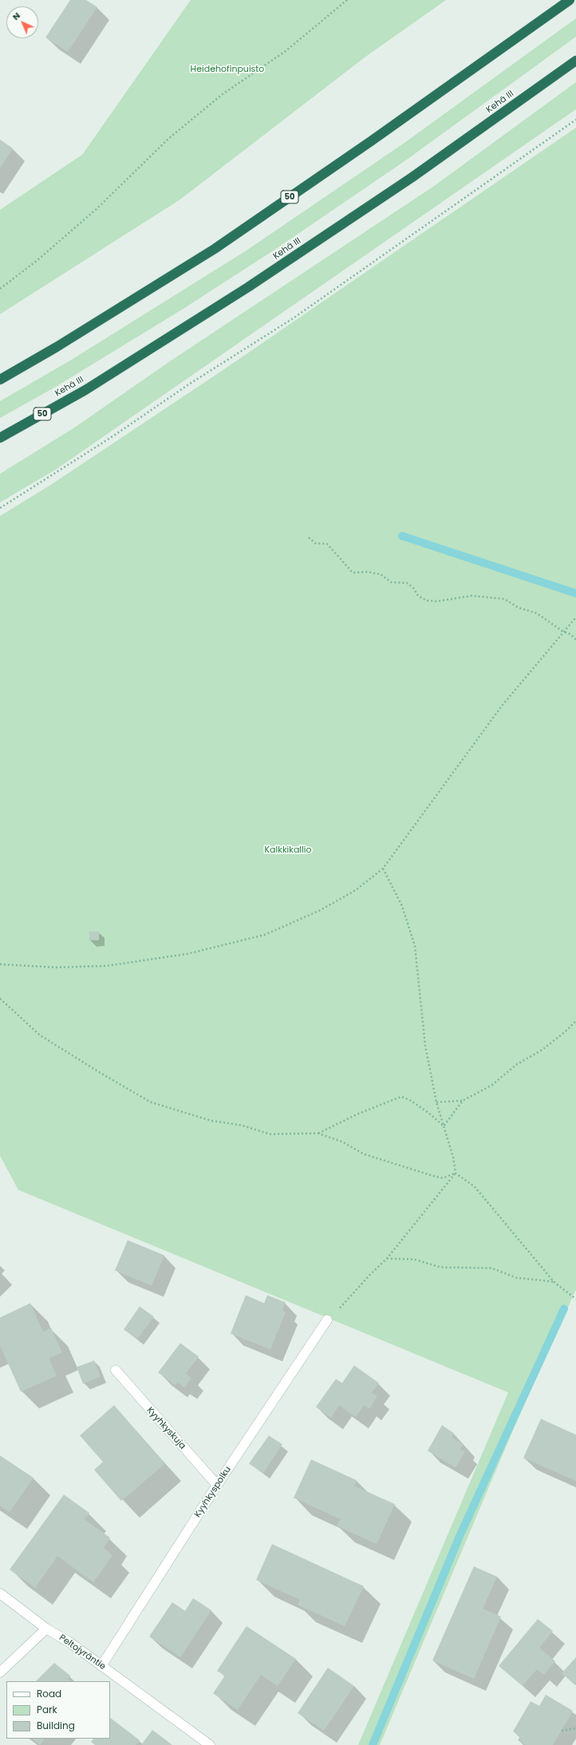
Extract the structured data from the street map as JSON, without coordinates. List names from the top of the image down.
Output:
{
  "streets": {
    "highway": ["Kehä III", "50"],
    "street": ["Kyyhkyskuja", "Kyyhkyspolku", "Peltojyräntie"]
  },
  "crossings": [
    ["Kyyhkyskuja", "Kyyhkyspolku"],
    ["Kyyhkyspolku", "Peltojyräntie"]
  ],
  "parks": ["Heidehofinpuisto", "Kalkkikallio"],
  "legend": ["Road", "Park", "Building"],
  "north": "top left"
}
